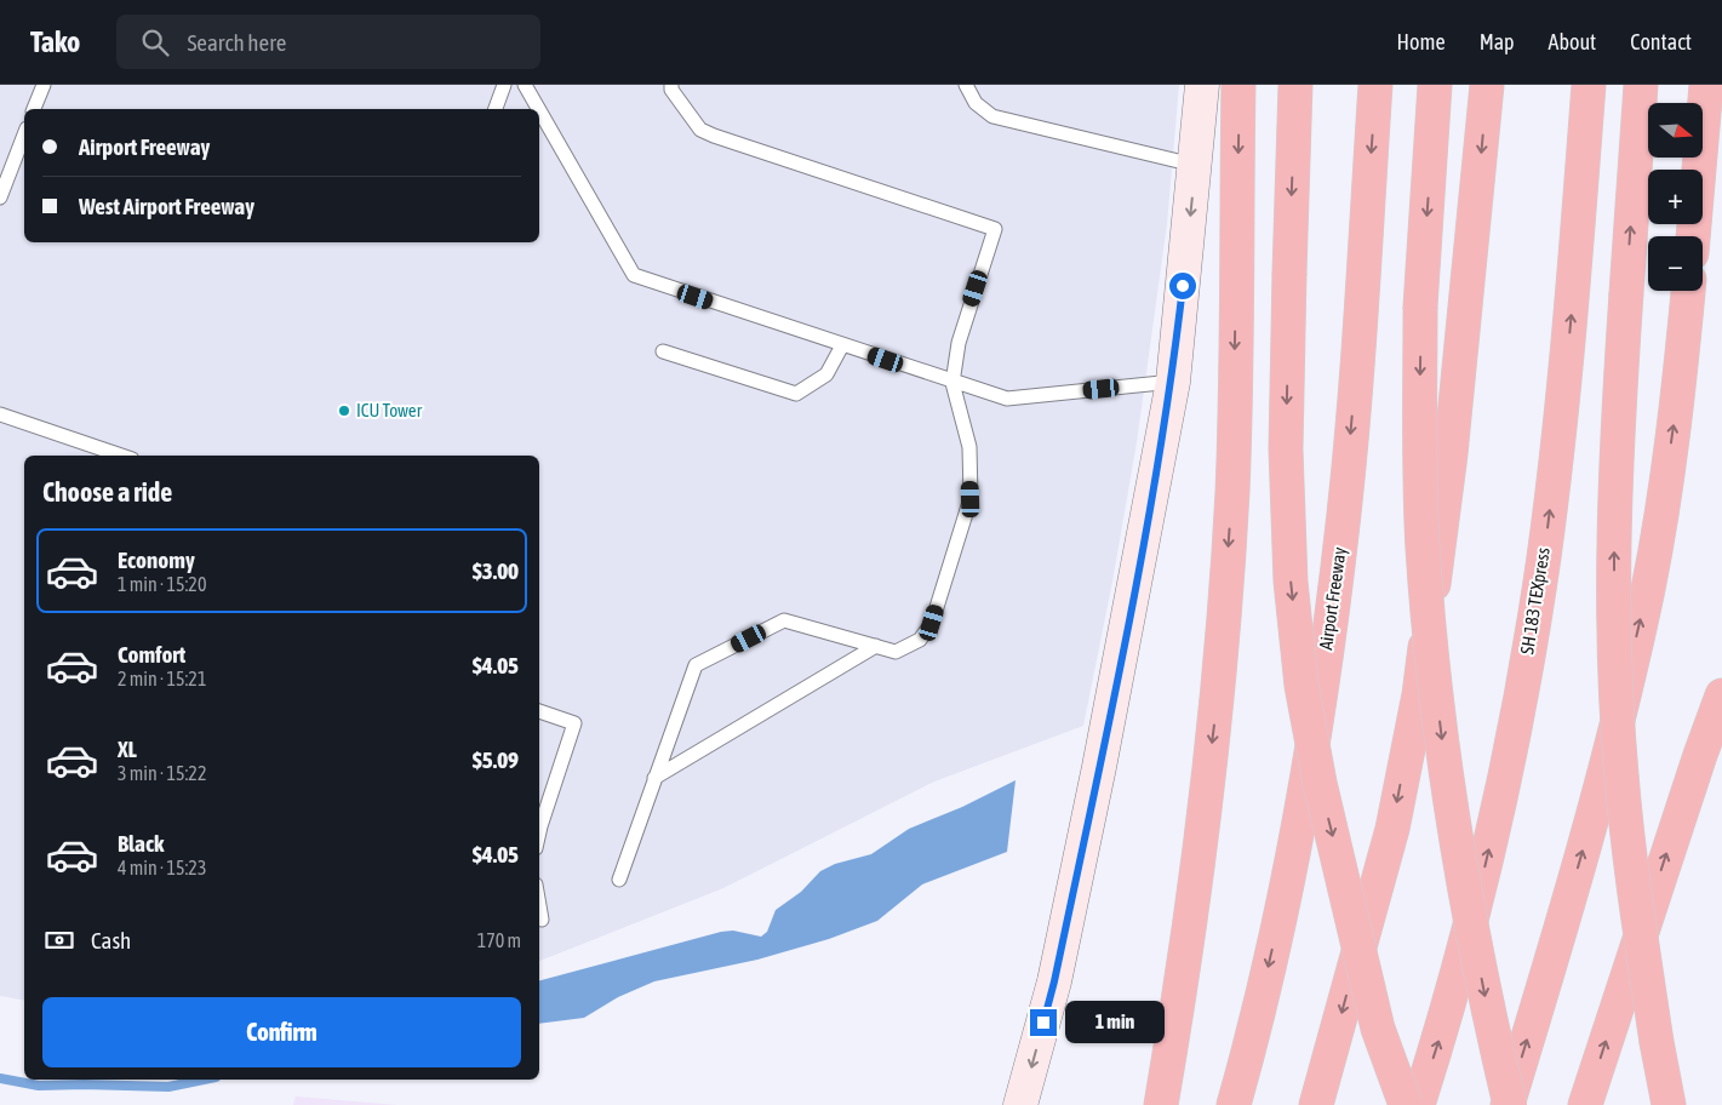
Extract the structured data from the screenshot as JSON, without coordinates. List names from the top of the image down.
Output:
{
  "streets": {
    "highway": ["Airport Freeway", "SH 183 TEXpress"]
  },
  "places": ["ICU Tower"],
  "north": "right",
  "page": {
    "header": "Tako",
    "search": "Search here",
    "nav": [
      "Home",
      "Map",
      "About",
      "Contact"
    ],
    "map_buttons": ["+", "−"],
    "banner": ["Airport Freeway", "West Airport Freeway"],
    "heading": "Choose a ride",
    "list": [
      {
        "name": "Economy",
        "note": "1 min · 15:20",
        "value": "$3.00"
      },
      {
        "name": "Comfort",
        "note": "2 min · 15:21",
        "value": "$4.05"
      },
      {
        "name": "XL",
        "note": "3 min · 15:22",
        "value": "$5.09"
      },
      {
        "name": "Black",
        "note": "4 min · 15:23",
        "value": "$4.05"
      }
    ],
    "pay": ["Cash", "170 m"],
    "buttons": "Confirm",
    "bubble": "1 min"
  }
}
